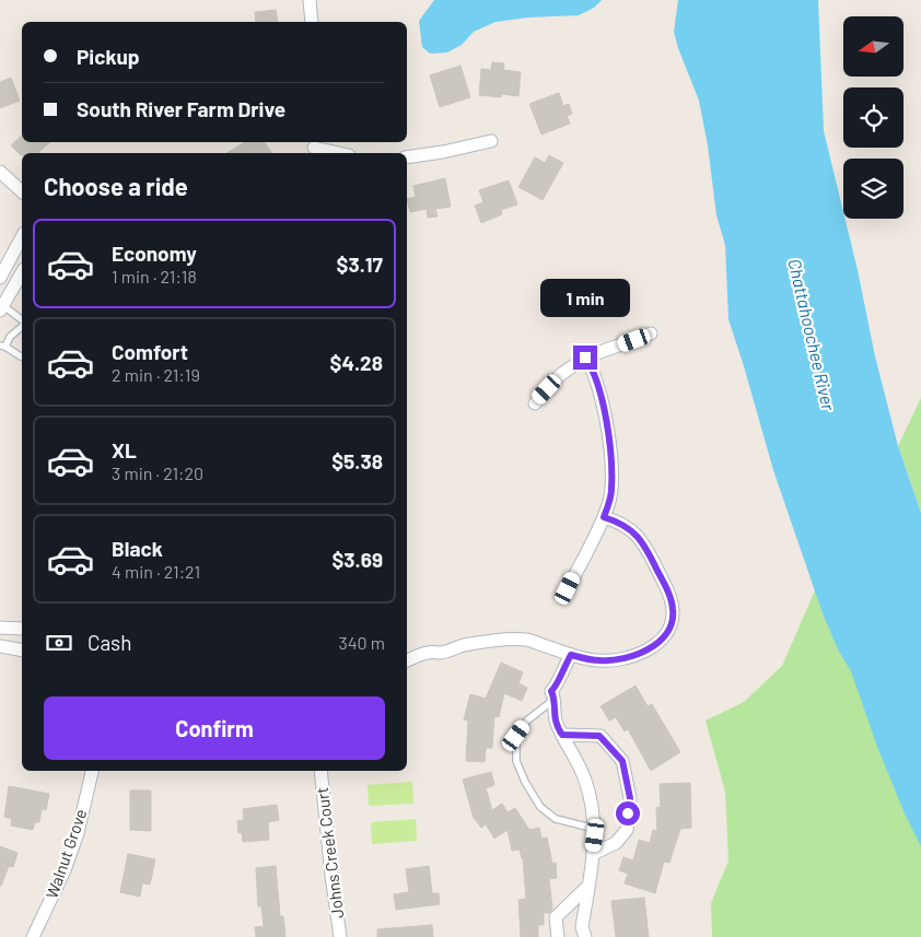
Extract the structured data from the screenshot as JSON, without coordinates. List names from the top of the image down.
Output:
{
  "streets": {
    "street": ["Johns Creek Court", "Walnut Grove"]
  },
  "water": ["Chattahoochee River"],
  "north": "left",
  "page": {
    "banner": ["Pickup", "South River Farm Drive"],
    "heading": "Choose a ride",
    "list": [
      {
        "name": "Economy",
        "note": "1 min · 21:18",
        "value": "$3.17"
      },
      {
        "name": "Comfort",
        "note": "2 min · 21:19",
        "value": "$4.28"
      },
      {
        "name": "XL",
        "note": "3 min · 21:20",
        "value": "$5.38"
      },
      {
        "name": "Black",
        "note": "4 min · 21:21",
        "value": "$3.69"
      }
    ],
    "bubble": "1 min",
    "pay": ["Cash", "340 m"],
    "buttons": "Confirm"
  }
}
